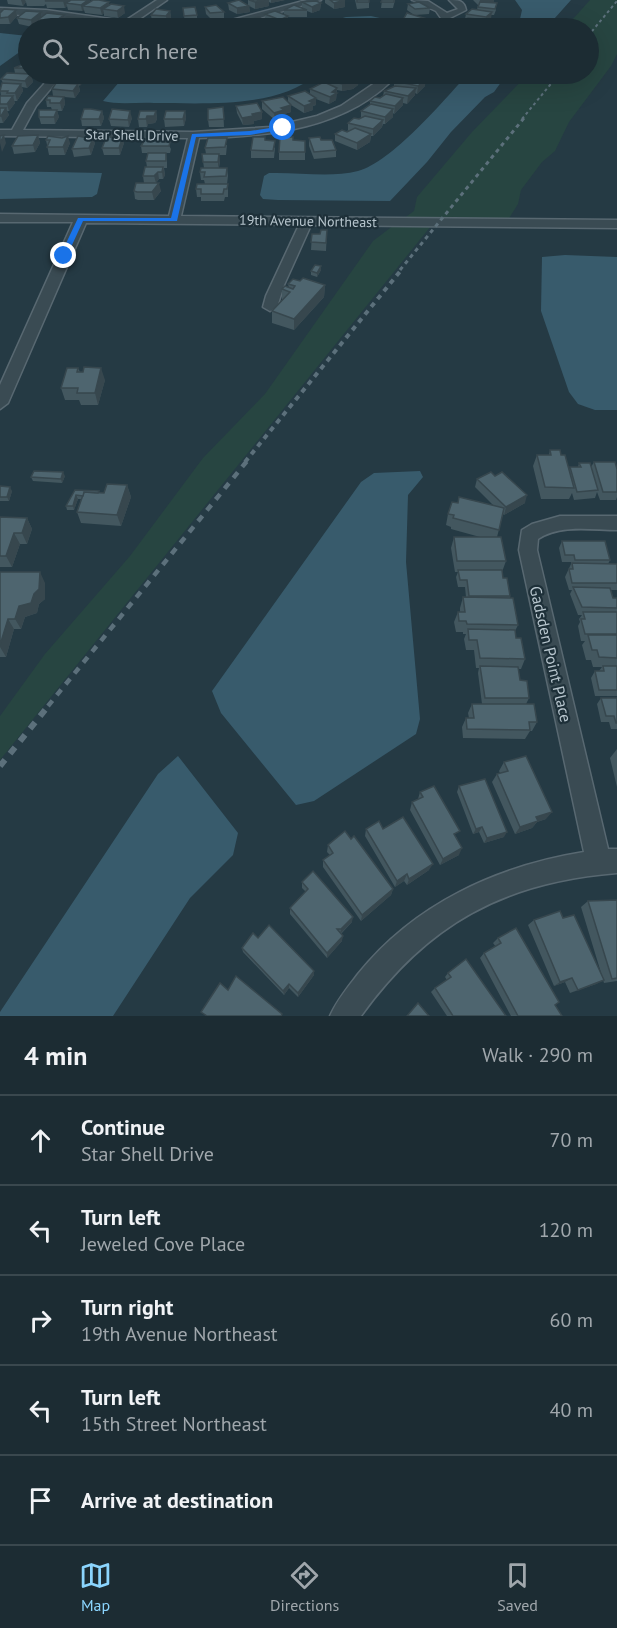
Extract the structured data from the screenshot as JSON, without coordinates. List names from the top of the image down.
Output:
{
  "streets": {
    "street": ["Star Shell Drive", "19th Avenue Northeast", "Gadsden Point Place"]
  },
  "page": {
    "search": "Search here",
    "heading": ["4 min", "Walk · 290 m"],
    "list": [
      ["Continue", "Star Shell Drive", "70 m"],
      ["Turn left", "Jeweled Cove Place", "120 m"],
      ["Turn right", "19th Avenue Northeast", "60 m"],
      ["Turn left", "15th Street Northeast", "40 m"],
      "Arrive at destination"
    ],
    "nav": ["Map", "Directions", "Saved"]
  }
}
